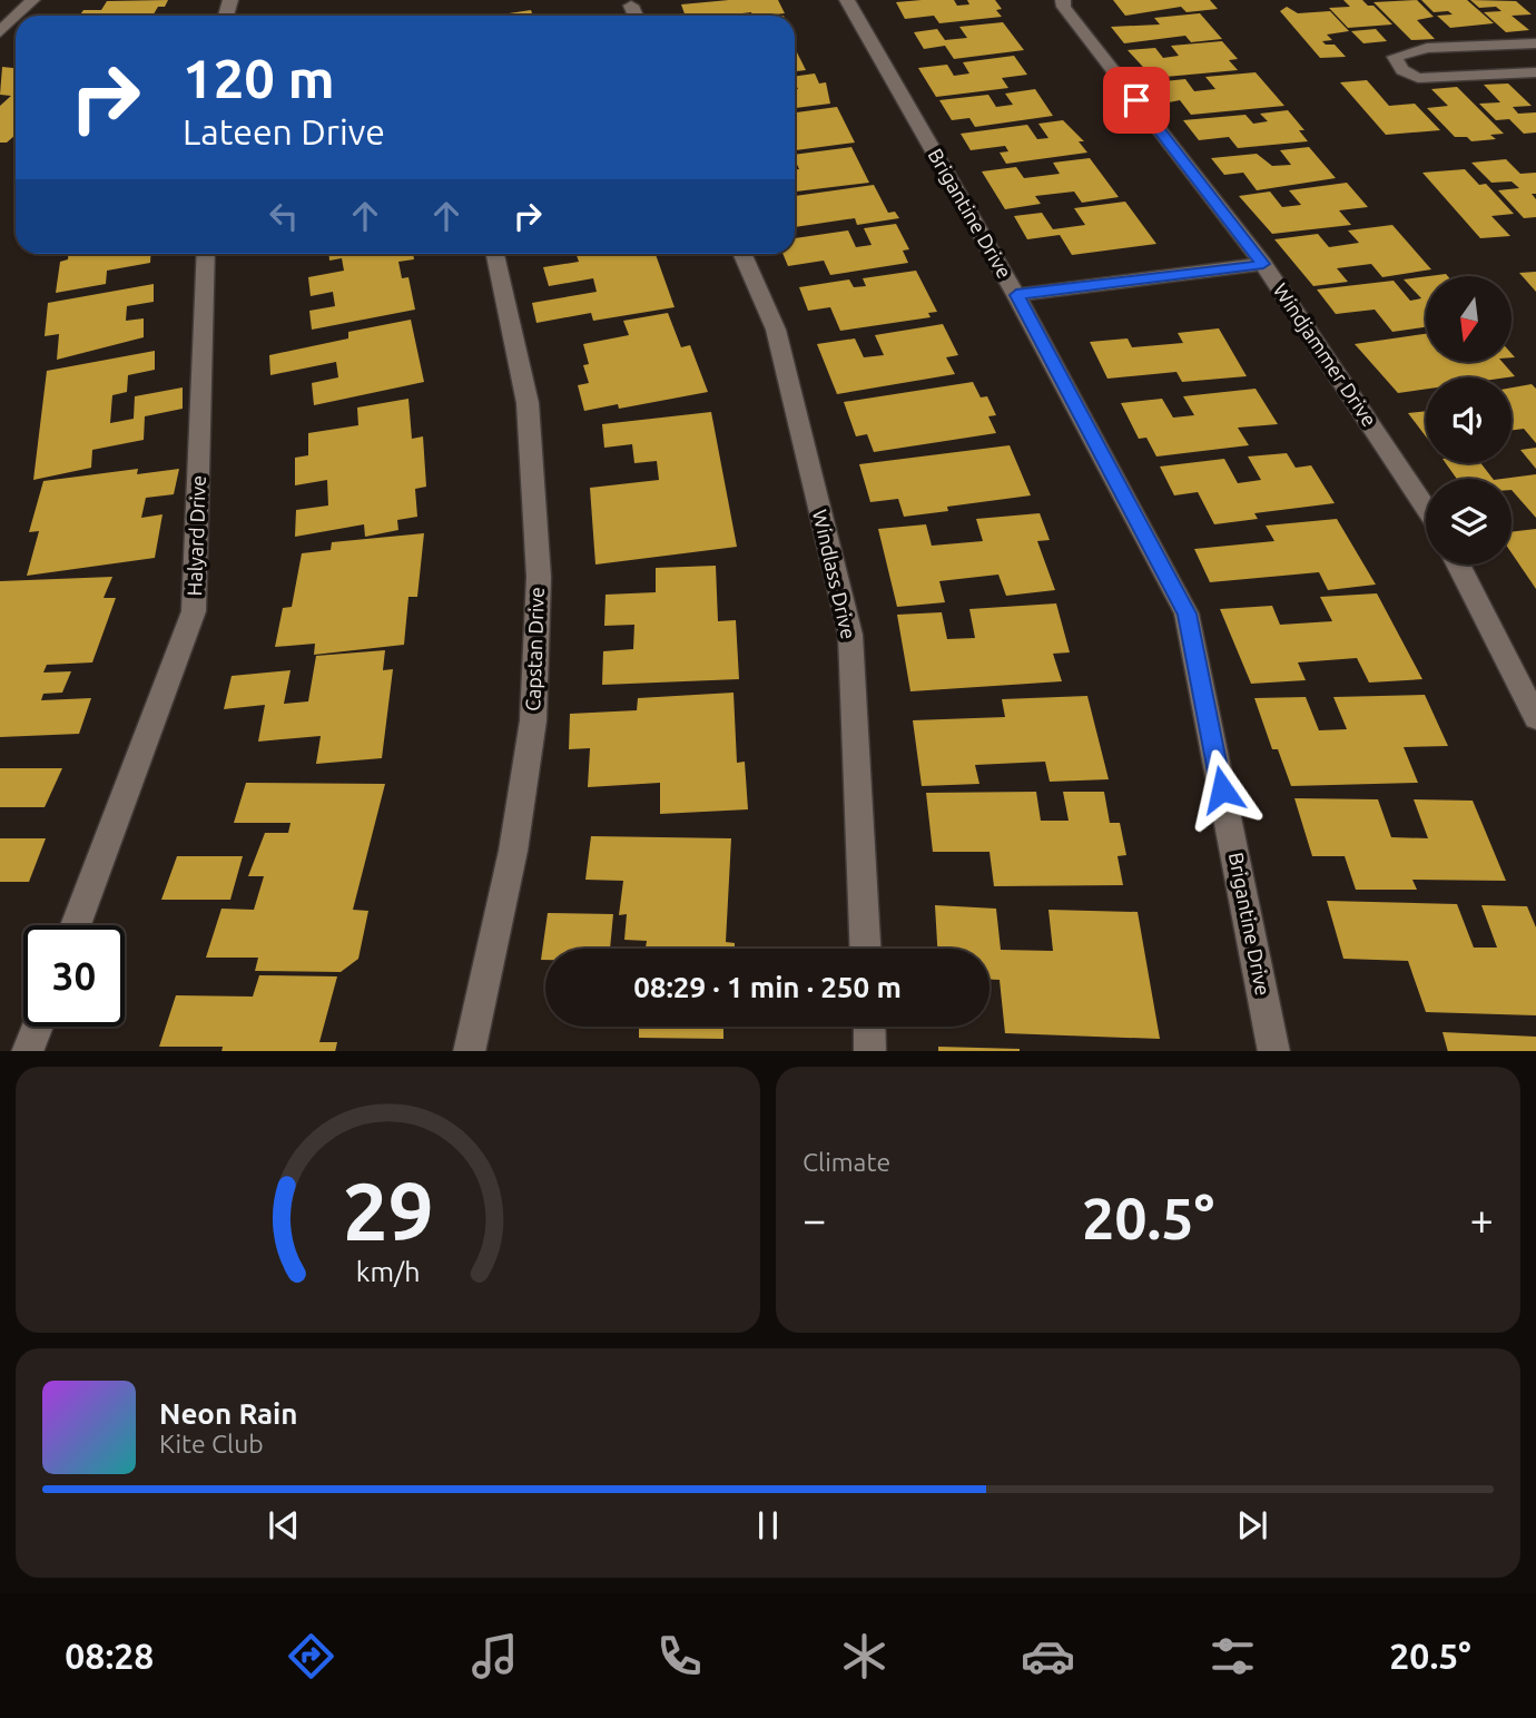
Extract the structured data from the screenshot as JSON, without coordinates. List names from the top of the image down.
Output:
{
  "streets": {
    "street": [
      "Brigantine Drive",
      "Windjammer Drive",
      "Halyard Drive",
      "Windlass Drive",
      "Capstan Drive"
    ]
  },
  "north": "bottom",
  "page": {
    "turn": ["120 m", "Lateen Drive"],
    "limit": "30",
    "trip": "08:29 · 1 min · 250 m",
    "tile": "Climate",
    "heat": ["−", "20.5°", "+"],
    "song": ["Neon Rain", "Kite Club"],
    "tabs": ["08:28", "20.5°"],
    "gauge": ["29", "km/h"]
  }
}
